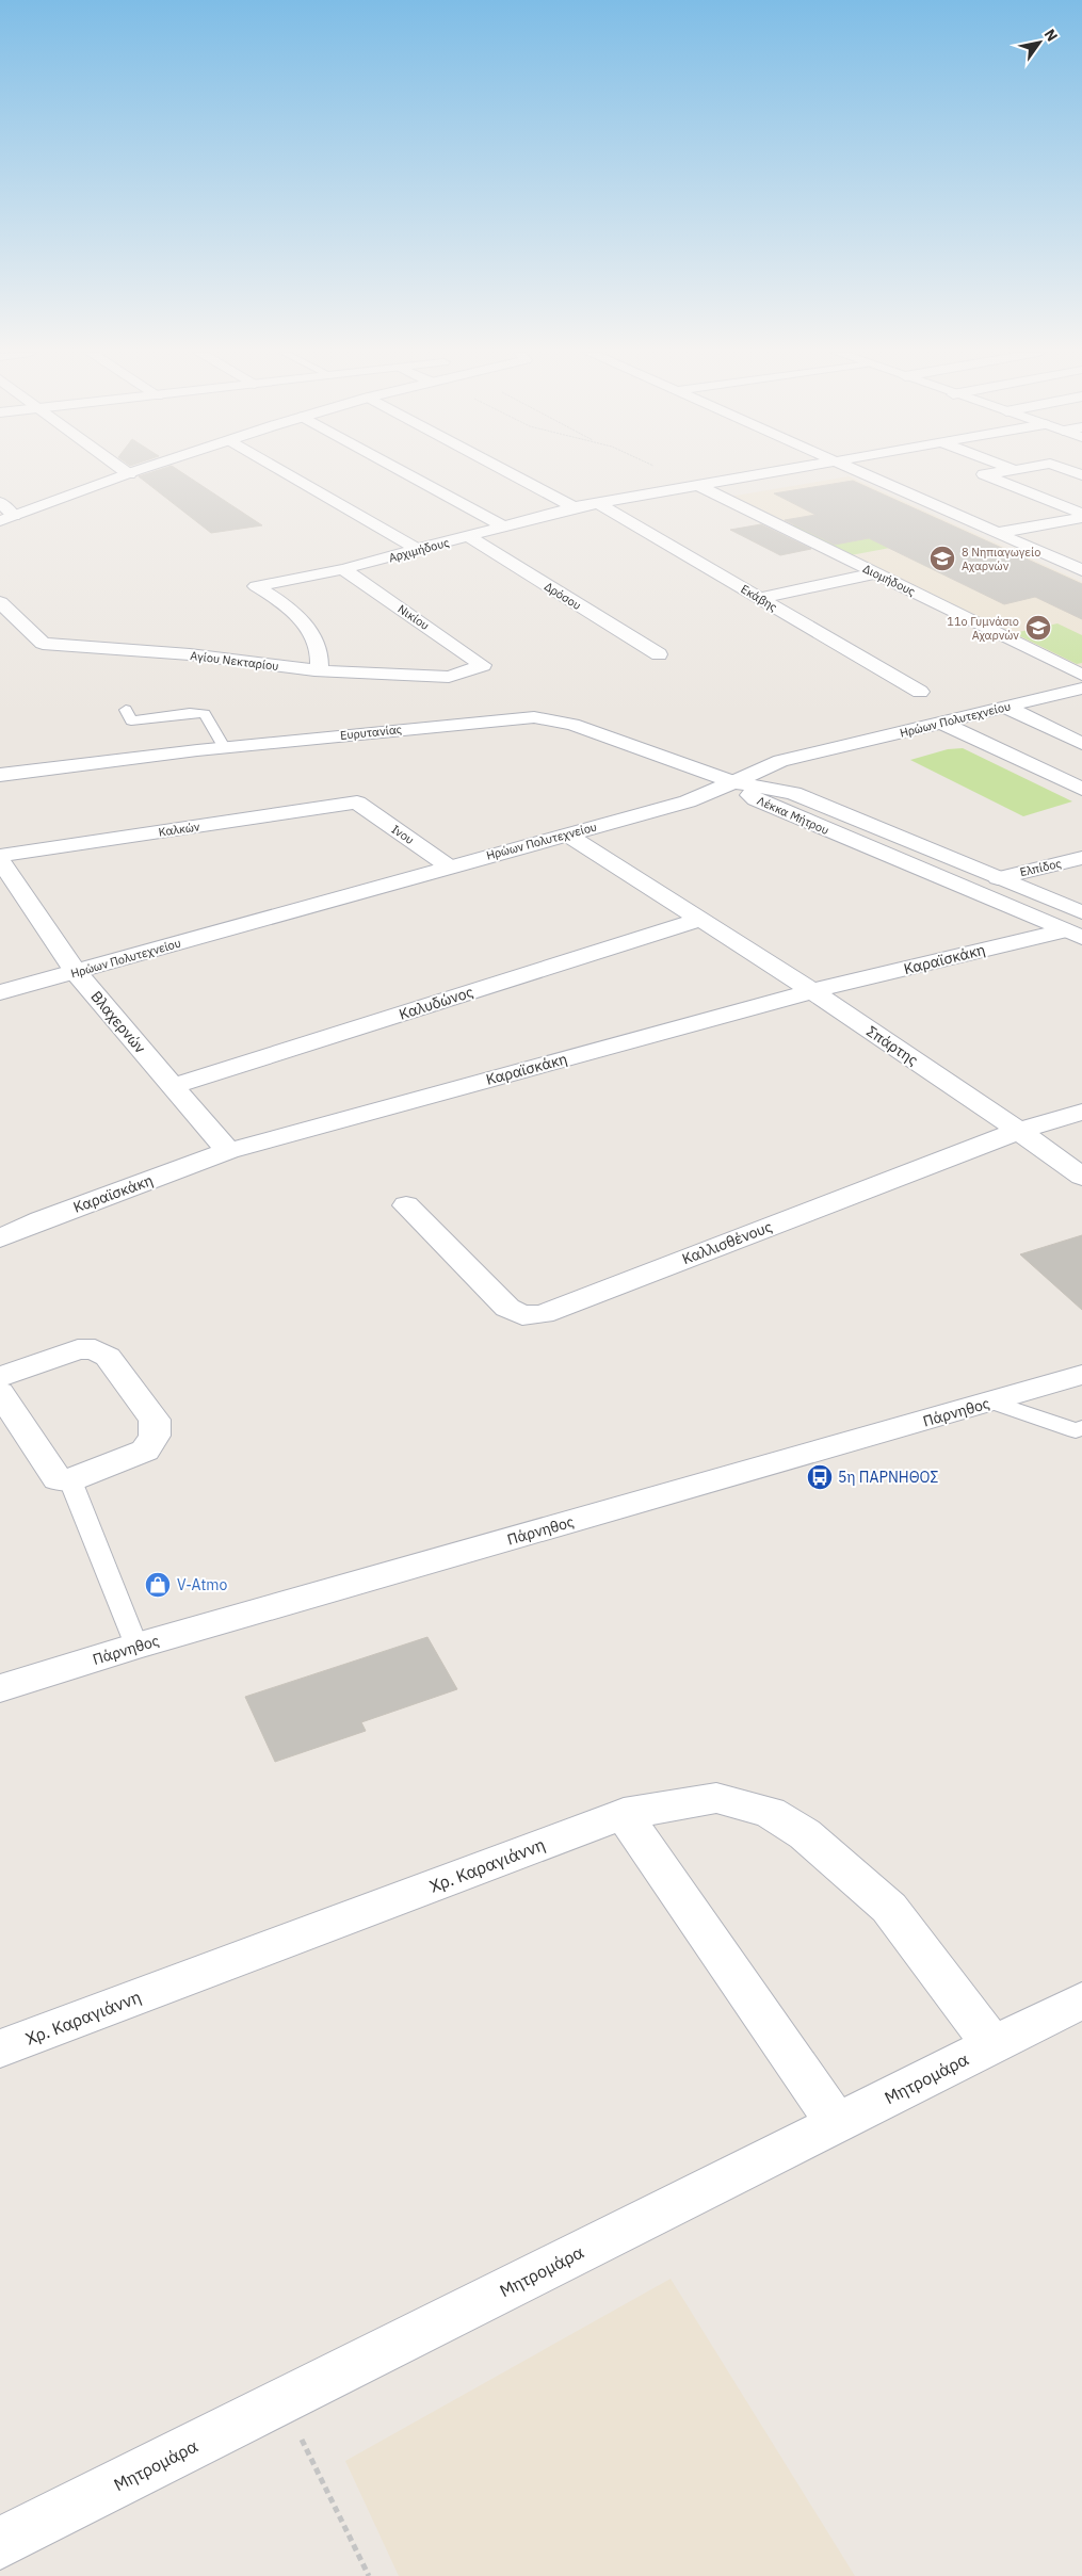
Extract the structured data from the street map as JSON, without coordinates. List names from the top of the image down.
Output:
{
  "streets": {
    "street": [
      "Αρχιμήδους",
      "Διομήδους",
      "Δρόσου",
      "Εκάβης",
      "Νικίου",
      "Αγίου Νεκταρίου",
      "Ηρώων Πολυτεχνείου",
      "Ευρυτανίας",
      "Λέκκα Μήτρου",
      "Καλκών",
      "Ινου",
      "Ελπίδος",
      "Καραϊσκάκη",
      "Καλυδώνος",
      "Βλαχερνών",
      "Σπάρτης",
      "Καλλισθένους",
      "Πάρνηθος",
      "Χρ. Καραγιάννη",
      "Μητρομάρα"
    ]
  },
  "crossings": [
    ["Αρχιμήδους", "Διομήδους"],
    ["Αρχιμήδους", "Δρόσου"],
    ["Αρχιμήδους", "Εκάβης"],
    ["Αρχιμήδους", "Νικίου"],
    ["Αρχιμήδους", "Αγίου Νεκταρίου"],
    ["Νικίου", "Αγίου Νεκταρίου"],
    ["Ηρώων Πολυτεχνείου", "Ευρυτανίας"],
    ["Ηρώων Πολυτεχνείου", "Λέκκα Μήτρου"],
    ["Ηρώων Πολυτεχνείου", "Ινου"],
    ["Ηρώων Πολυτεχνείου", "Βλαχερνών"],
    ["Ηρώων Πολυτεχνείου", "Σπάρτης"],
    ["Ευρυτανίας", "Λέκκα Μήτρου"],
    ["Λέκκα Μήτρου", "Ελπίδος"],
    ["Λέκκα Μήτρου", "Καραϊσκάκη"],
    ["Καλκών", "Ινου"],
    ["Καραϊσκάκη", "Βλαχερνών"],
    ["Καραϊσκάκη", "Σπάρτης"],
    ["Καλυδώνος", "Βλαχερνών"],
    ["Καλυδώνος", "Σπάρτης"],
    ["Σπάρτης", "Καλλισθένους"],
    ["Χρ. Καραγιάννη", "Μητρομάρα"]
  ],
  "places": {
    "school or university": ["8 Νηπιαγωγείο Αχαρνών", "11ο Γυμνάσιο Αχαρνών"],
    "bus stop": ["5η ΠΑΡΝΗΘΟΣ"],
    "shop": ["V-Atmo"]
  },
  "north": "top right"
}
